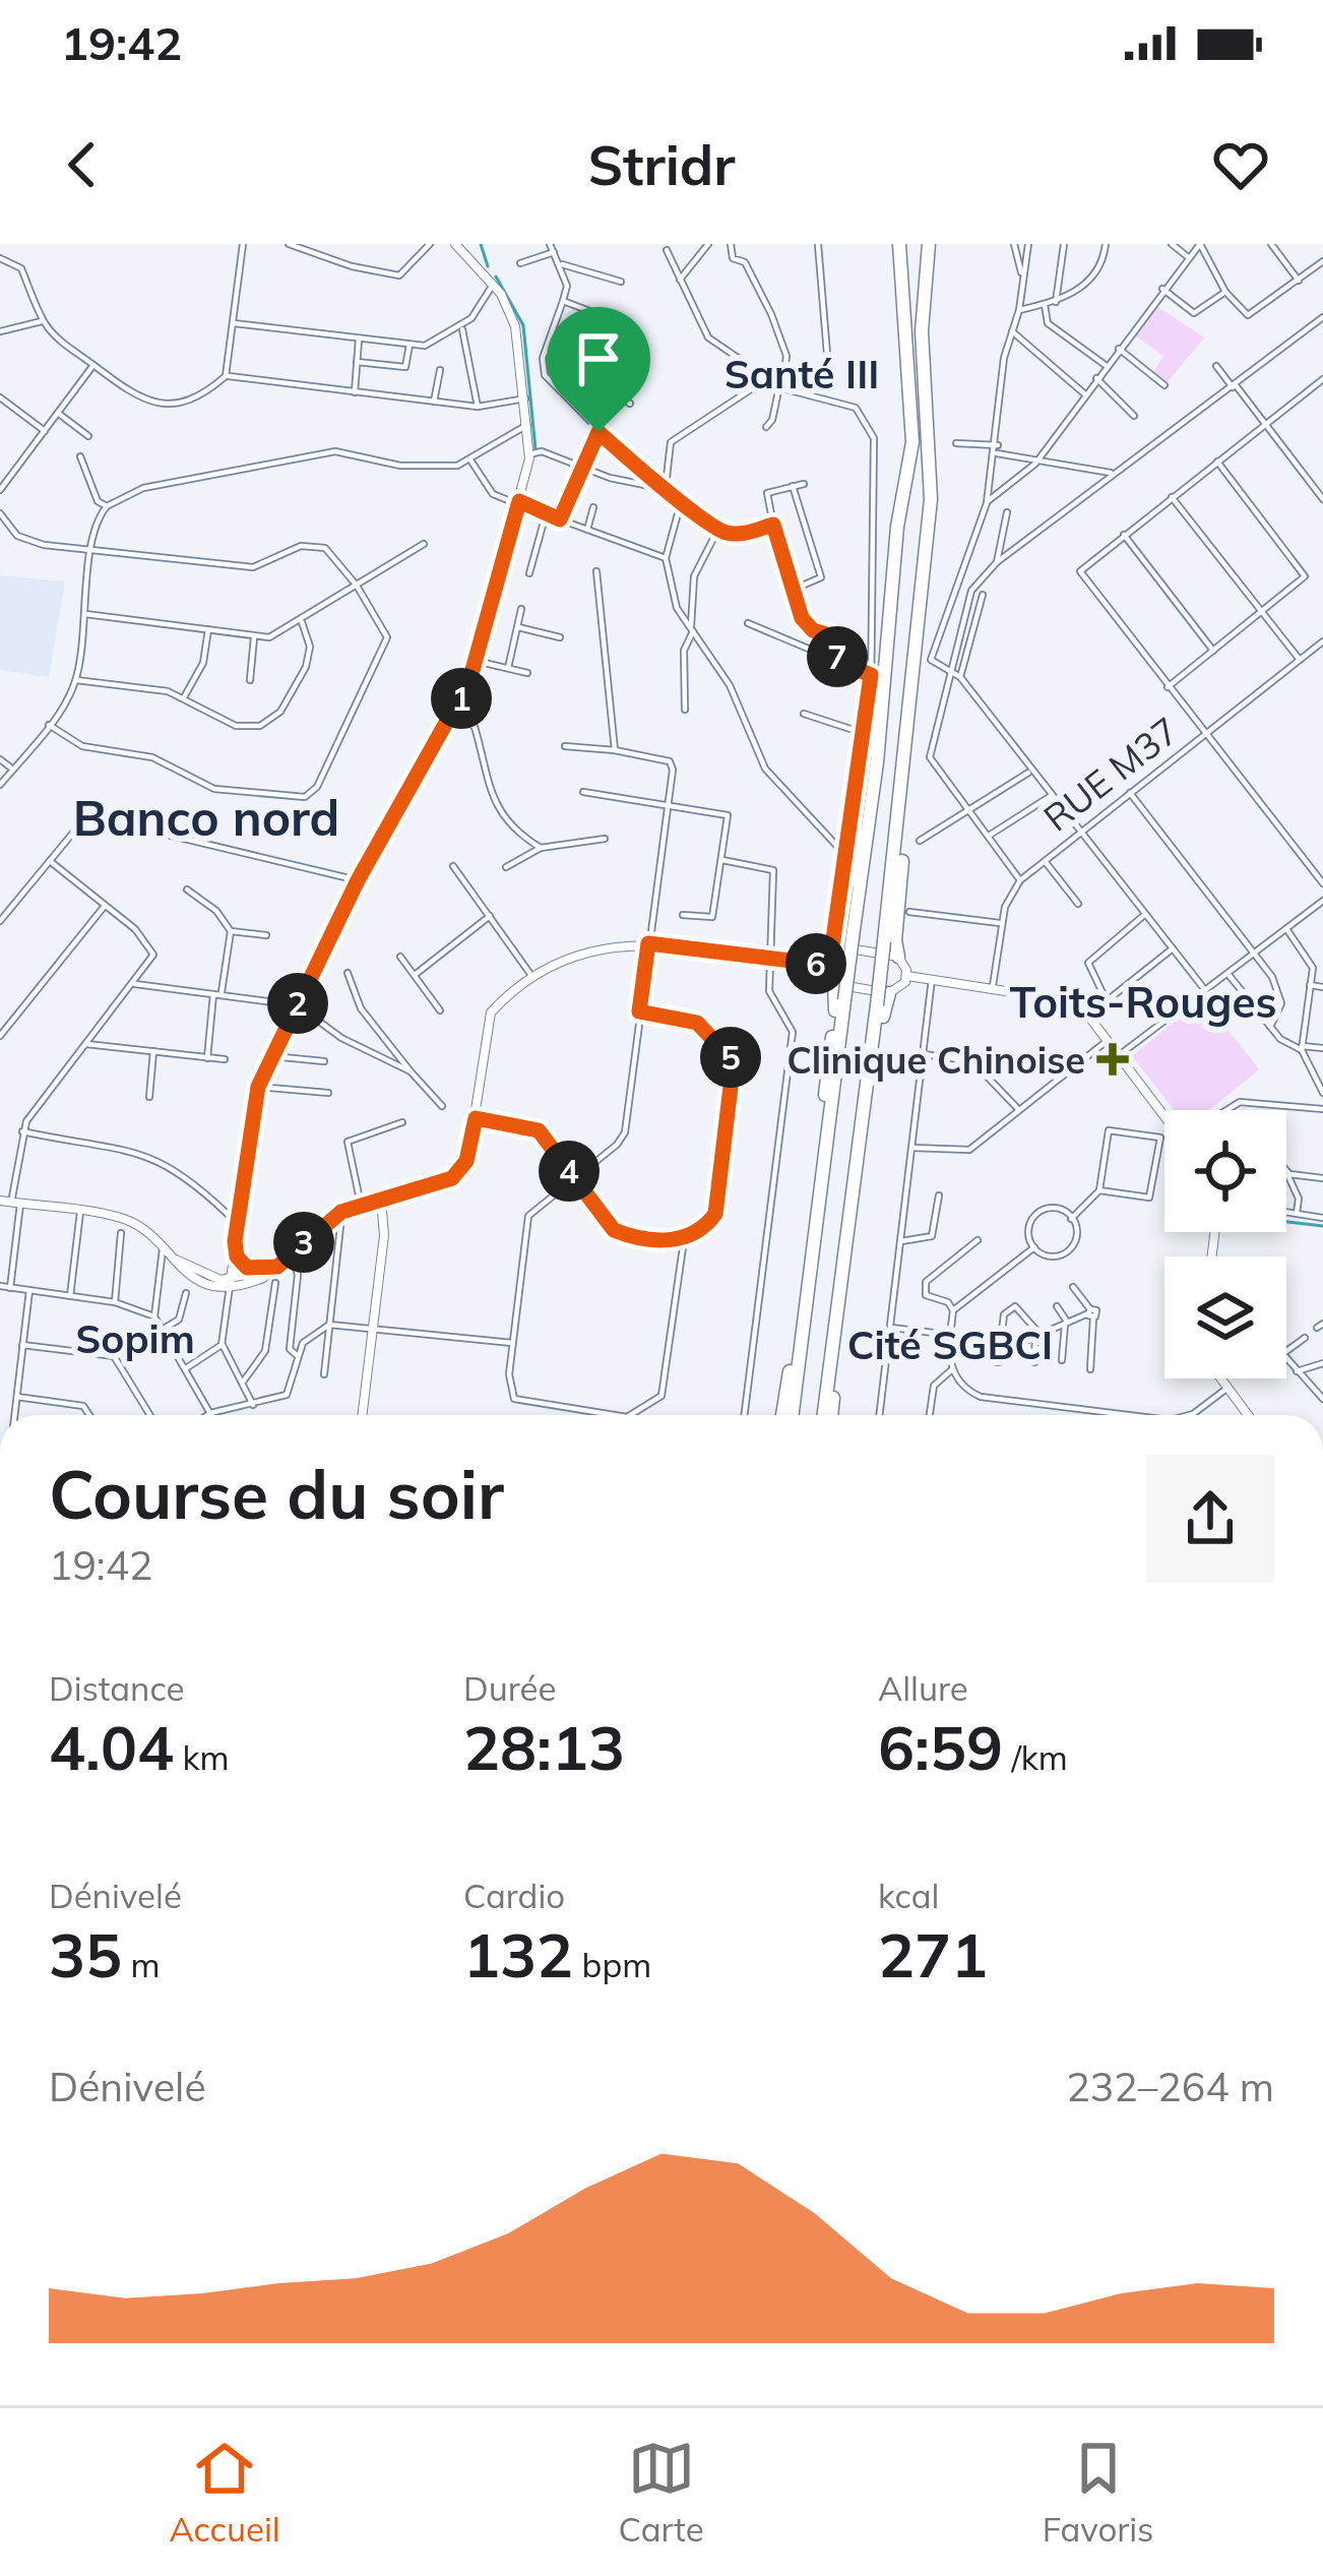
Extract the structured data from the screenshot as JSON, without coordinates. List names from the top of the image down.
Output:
{
  "streets": {
    "street": ["RUE M37"]
  },
  "districts": [
    "Santé III",
    "Banco nord",
    "Toits-Rouges",
    "Sopim",
    "Cité SGBCI"
  ],
  "places": {
    "health": ["Clinique Chinoise"]
  },
  "page": {
    "status": "19:42",
    "header": "Stridr",
    "pins": [
      "7",
      "1",
      "6",
      "2",
      "5",
      "4",
      "3"
    ],
    "heading": ["Course du soir", "19:42"],
    "stats": [
      ["Distance", "4.04 km"],
      ["Durée", "28:13"],
      ["Allure", "6:59 /km"],
      ["Dénivelé", "35 m"],
      ["Cardio", "132 bpm"],
      ["kcal", "271"]
    ],
    "chart": ["Dénivelé", "232–264 m"],
    "tabs": ["Accueil", "Carte", "Favoris"]
  }
}
